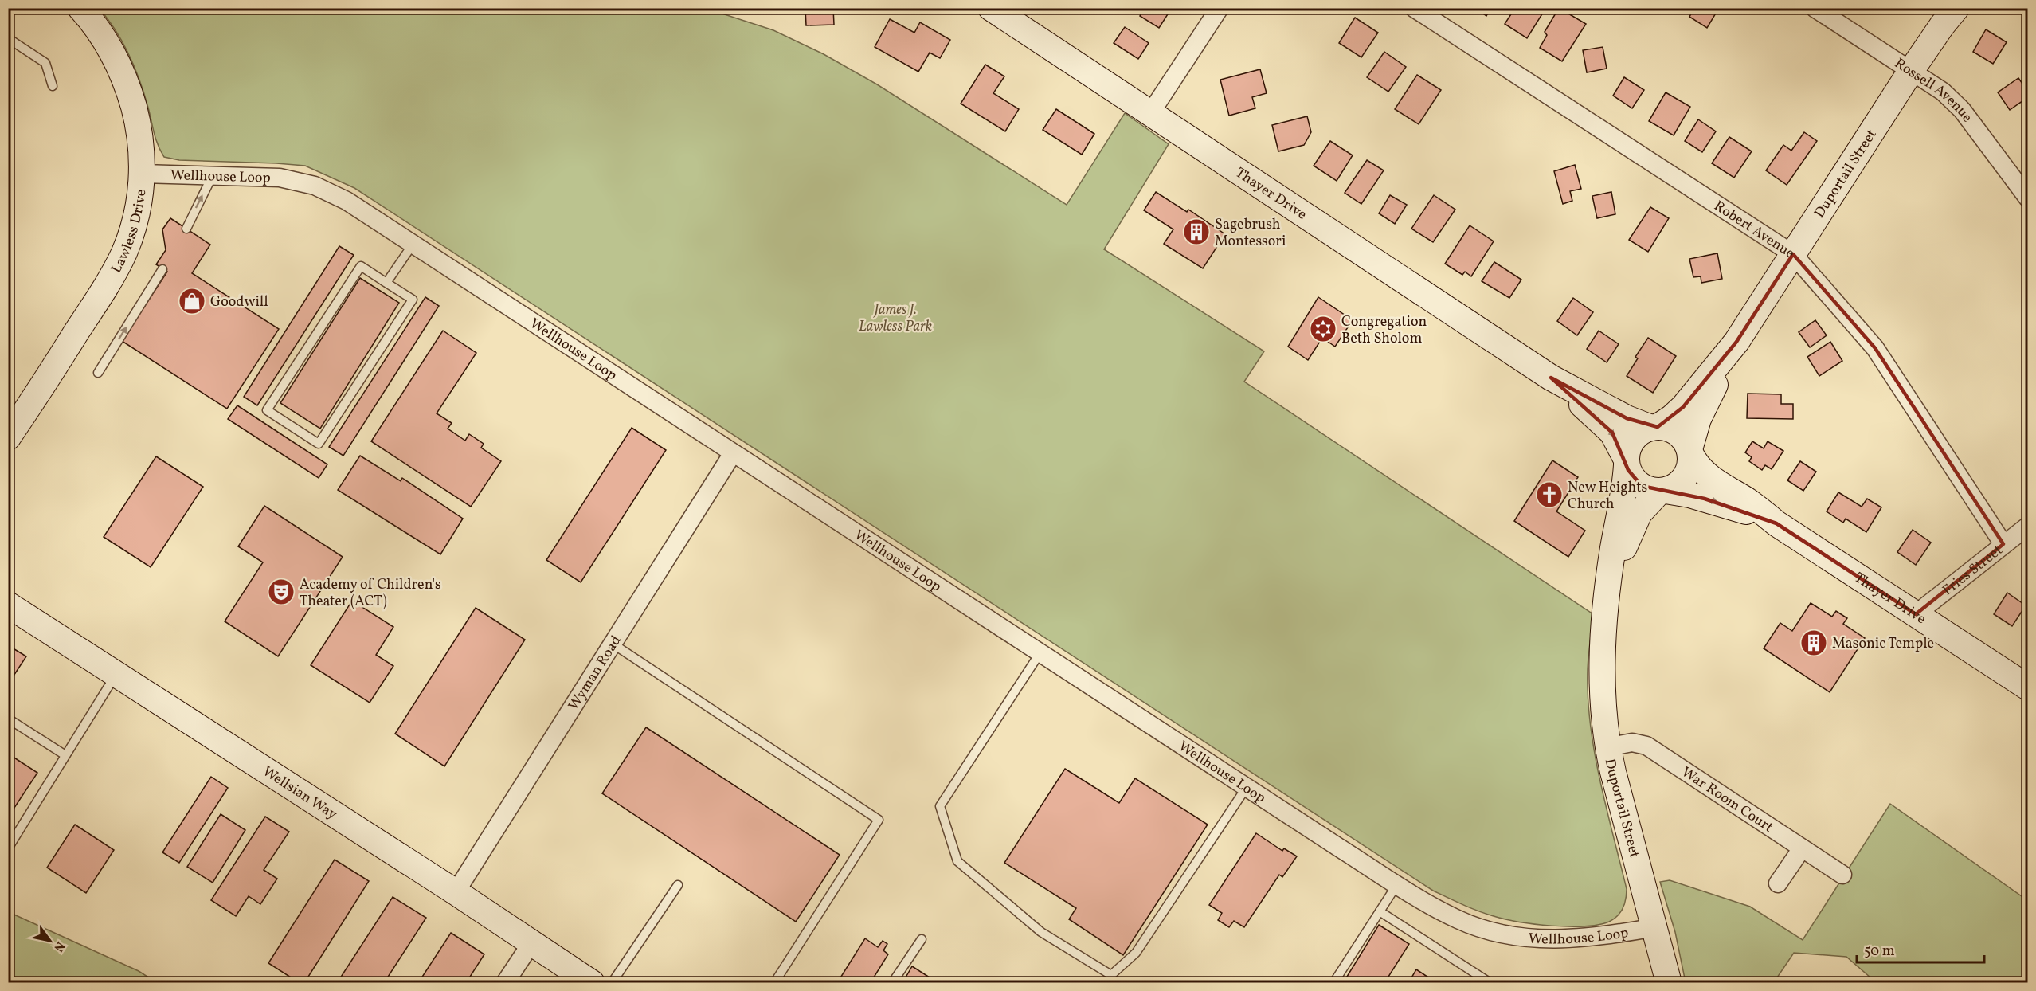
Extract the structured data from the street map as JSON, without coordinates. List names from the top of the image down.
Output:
{
  "streets": {
    "main road": [
      "Duportail Street",
      "Thayer Drive",
      "Lawless Drive",
      "Wellsian Way"
    ],
    "street": [
      "Rossell Avenue",
      "Wellhouse Loop",
      "Robert Avenue",
      "Fries Street",
      "Wyman Road",
      "War Room Court"
    ]
  },
  "crossings": [
    ["Rossell Avenue", "Duportail Street"],
    ["Duportail Street", "Wellhouse Loop"],
    ["Duportail Street", "Thayer Drive"],
    ["Duportail Street", "Robert Avenue"],
    ["Duportail Street", "War Room Court"],
    ["Wellhouse Loop", "Lawless Drive"],
    ["Wellhouse Loop", "Wyman Road"],
    ["Thayer Drive", "Fries Street"],
    ["Robert Avenue", "Fries Street"],
    ["Wyman Road", "Wellsian Way"]
  ],
  "parks": ["James J. Lawless Park"],
  "places": {
    "building": ["Sagebrush Montessori", "Masonic Temple"],
    "shop": ["Goodwill"],
    "synagogue": ["Congregation Beth Sholom"],
    "church": ["New Heights Church"],
    "theatre": ["Academy of Children's Theater (ACT)"]
  },
  "scale_bar": "50 m",
  "north": "bottom right"
}
